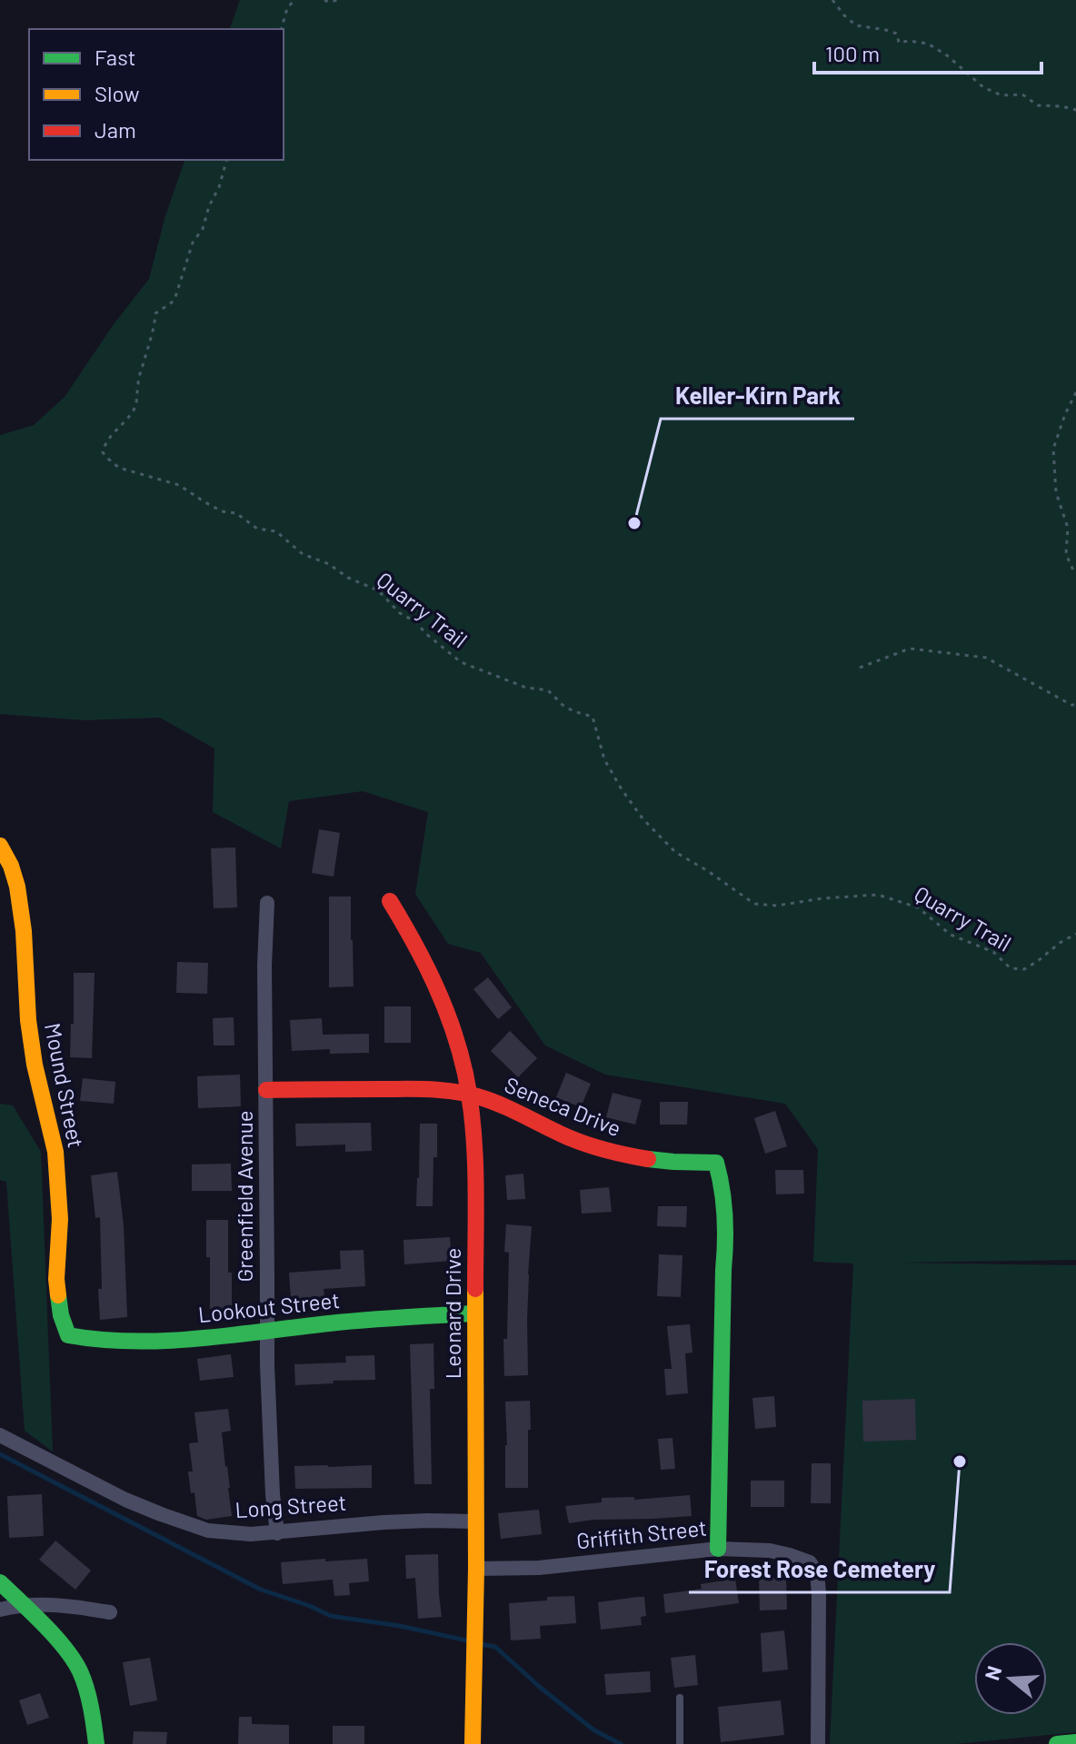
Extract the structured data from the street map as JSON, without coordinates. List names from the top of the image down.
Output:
{
  "streets": {
    "street": [
      "Mound Street",
      "Seneca Drive",
      "Greenfield Avenue",
      "Lookout Street",
      "Leonard Drive",
      "Long Street",
      "Griffith Street"
    ],
    "path": ["Quarry Trail"]
  },
  "crossings": [
    ["Mound Street", "Lookout Street"],
    ["Seneca Drive", "Greenfield Avenue"],
    ["Seneca Drive", "Leonard Drive"],
    ["Seneca Drive", "Griffith Street"],
    ["Greenfield Avenue", "Lookout Street"],
    ["Greenfield Avenue", "Long Street"],
    ["Lookout Street", "Leonard Drive"],
    ["Leonard Drive", "Long Street"],
    ["Leonard Drive", "Griffith Street"]
  ],
  "places": ["Keller-Kirn Park", "Forest Rose Cemetery"],
  "legend": ["Fast", "Slow", "Jam"],
  "scale_bar": "100 m",
  "north": "left"
}
